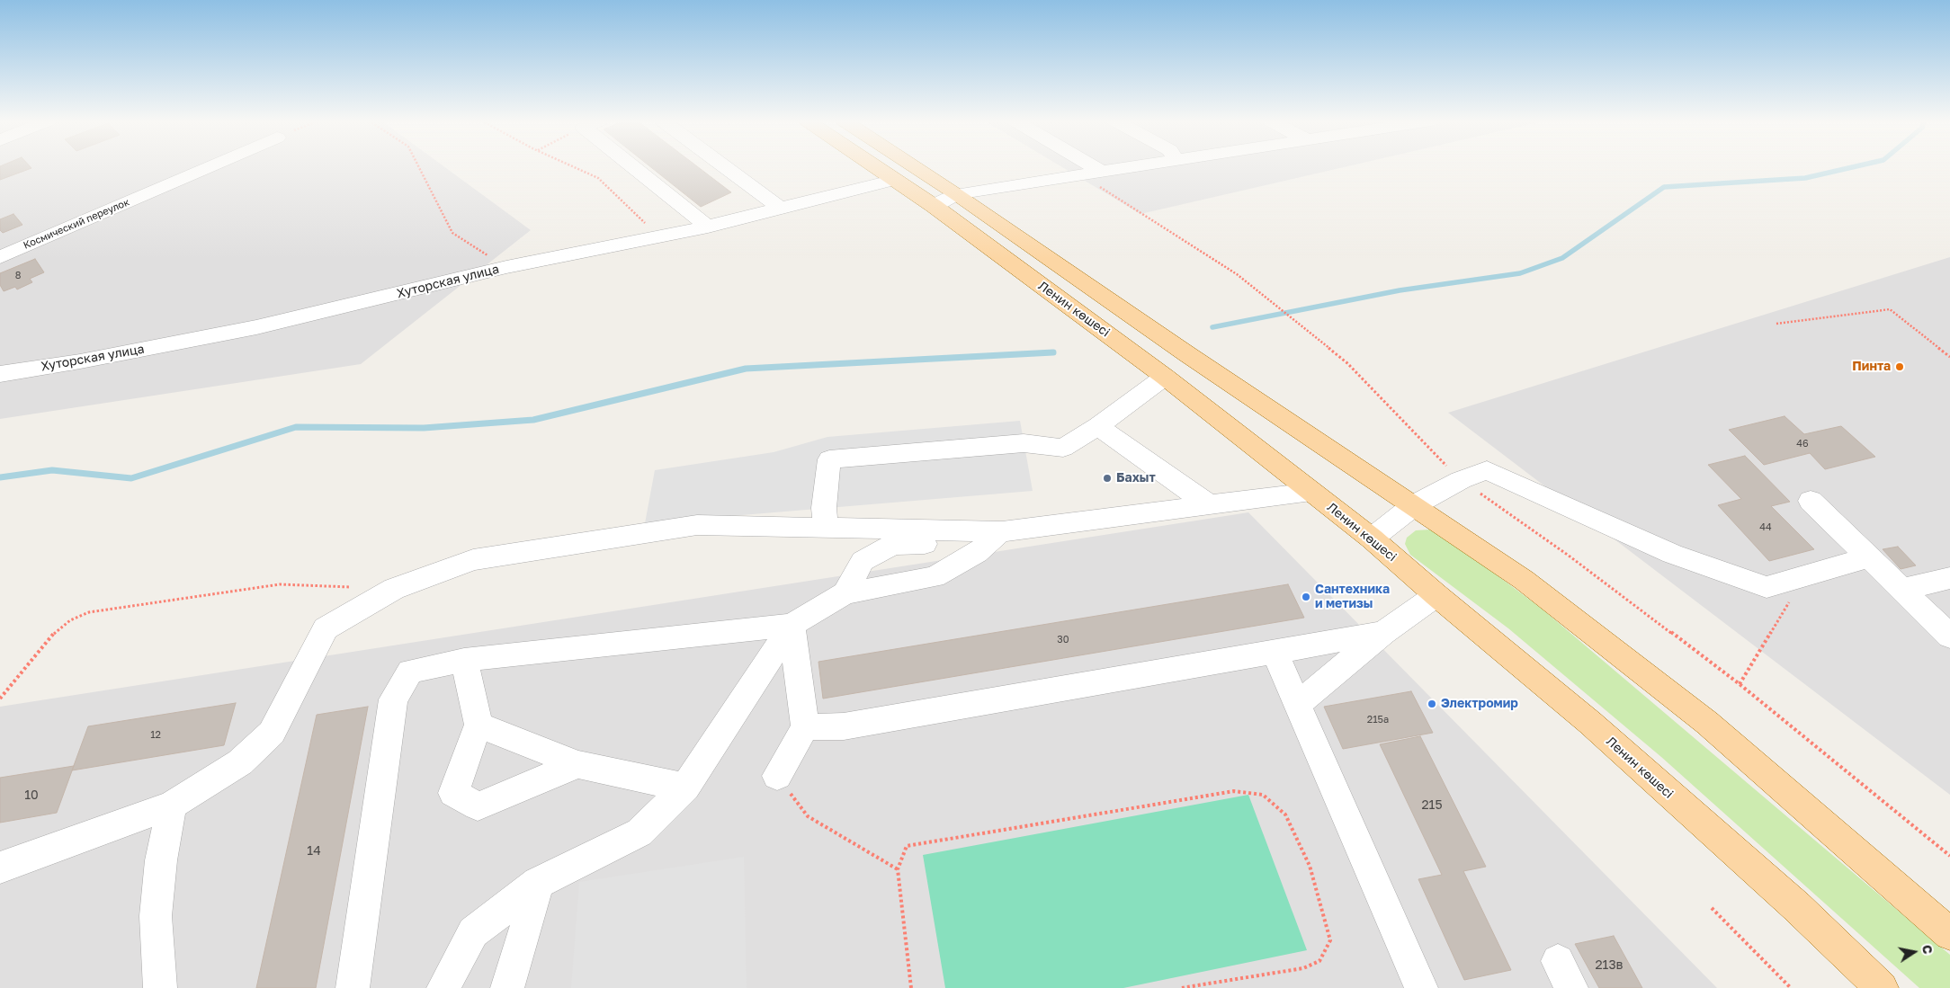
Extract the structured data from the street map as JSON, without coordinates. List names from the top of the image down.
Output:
{
  "streets": {
    "main road": ["Ленин көшесі"],
    "street": ["Космический переулок", "Хуторская улица"]
  },
  "crossings": [
    ["Хуторская улица", "Ленин көшесі"]
  ],
  "places": [
    "Пинта",
    "Бахыт",
    "Сантехника и метизы",
    "Электромир"
  ],
  "house_numbers": [
    "8",
    "46",
    "44",
    "30",
    "215а",
    "12",
    "10",
    "215",
    "14",
    "213в"
  ],
  "north": "right"
}
